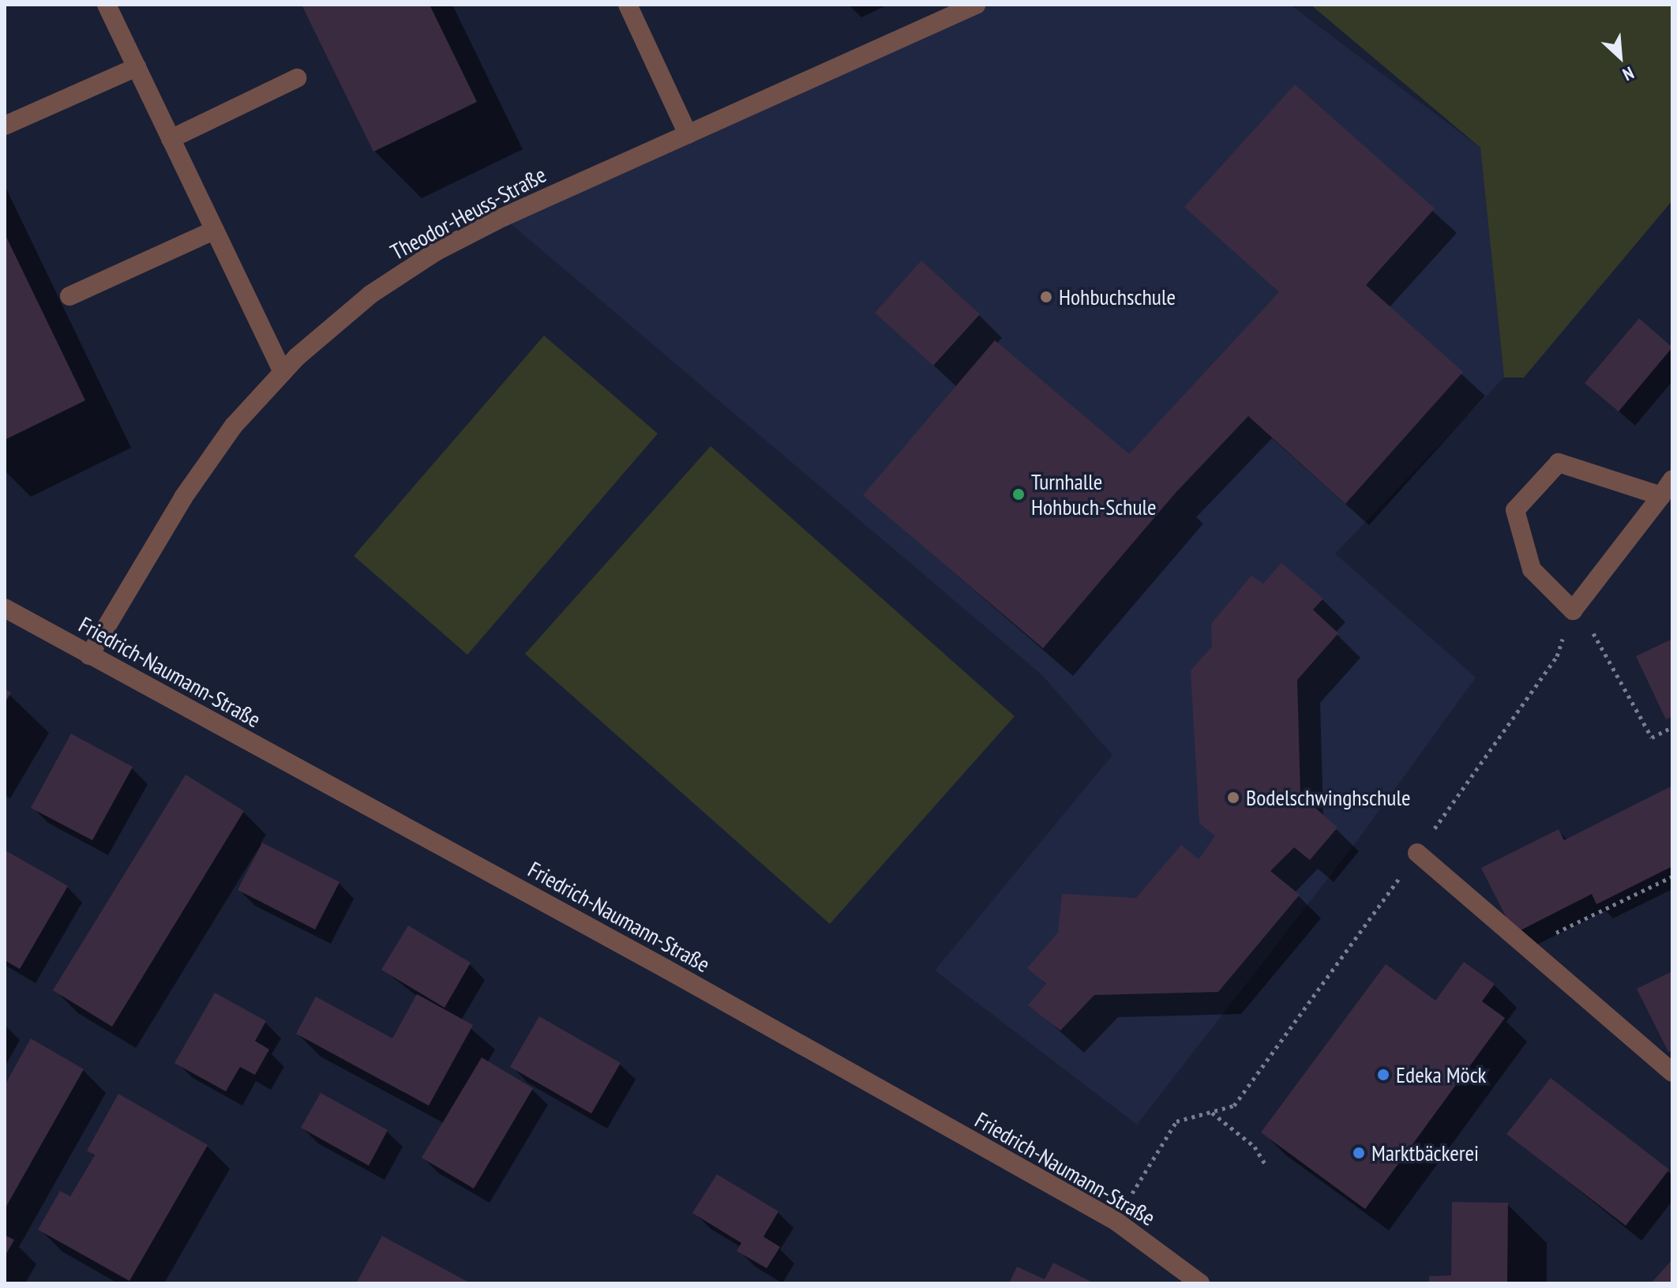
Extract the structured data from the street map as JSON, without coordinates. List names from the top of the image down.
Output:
{
  "streets": {
    "street": ["Theodor-Heuss-Straße", "Friedrich-Naumann-Straße"]
  },
  "crossings": [
    ["Theodor-Heuss-Straße", "Friedrich-Naumann-Straße"]
  ],
  "places": [
    "Hohbuchschule",
    "Turnhalle Hohbuch-Schule",
    "Bodelschwinghschule",
    "Edeka Möck",
    "Marktbäckerei"
  ],
  "north": "bottom right"
}
